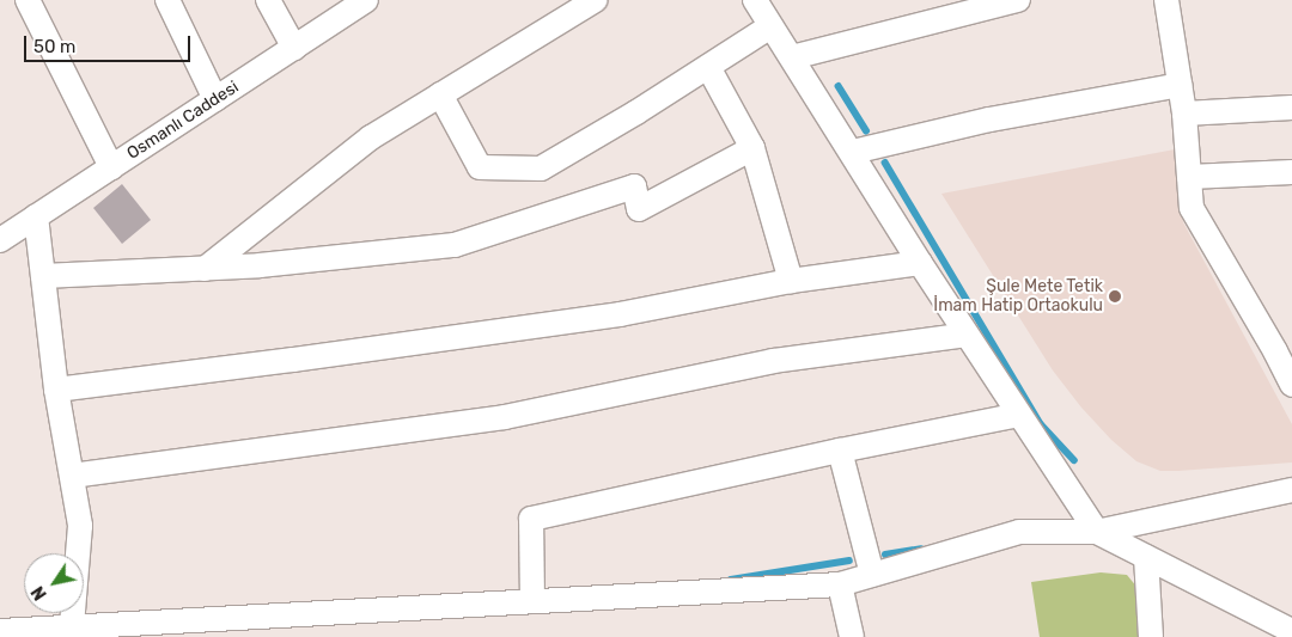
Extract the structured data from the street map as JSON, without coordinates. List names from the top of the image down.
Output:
{
  "streets": {
    "street": ["Osmanlı Caddesi"]
  },
  "places": ["Şule Mete Tetik İmam Hatip Ortaokulu"],
  "scale_bar": "50 m",
  "north": "bottom left"
}
